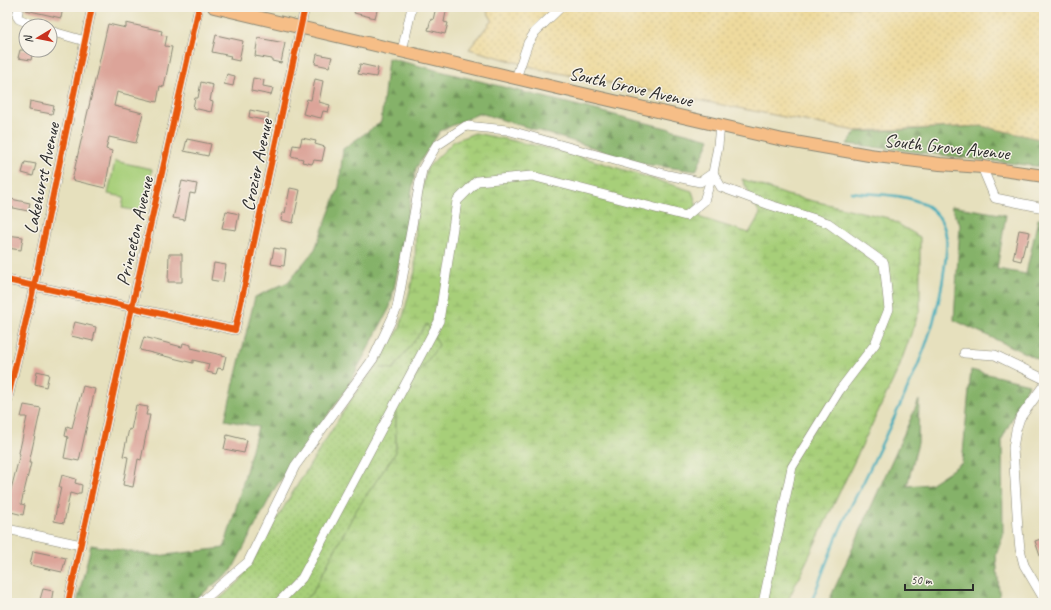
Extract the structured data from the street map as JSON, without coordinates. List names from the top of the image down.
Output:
{
  "streets": {
    "main road": ["South Grove Avenue"],
    "street": ["Crozier Avenue", "Lakehurst Avenue", "Princeton Avenue"]
  },
  "crossings": [
    ["South Grove Avenue", "Crozier Avenue"],
    ["Crozier Avenue", "Princeton Avenue"]
  ],
  "scale_bar": "50 m",
  "north": "left"
}
